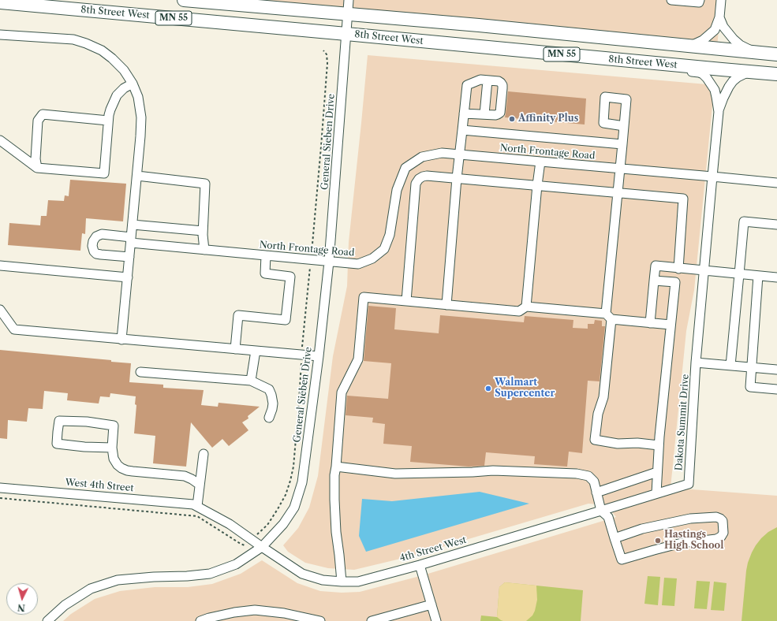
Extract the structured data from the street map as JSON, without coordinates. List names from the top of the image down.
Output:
{
  "streets": {
    "highway": ["8th Street West", "MN 55"],
    "street": [
      "General Sieben Drive",
      "North Frontage Road",
      "Dakota Summit Drive",
      "West 4th Street",
      "4th Street West"
    ]
  },
  "crossings": [
    ["8th Street West", "MN 55"],
    ["8th Street West", "General Sieben Drive"],
    ["General Sieben Drive", "North Frontage Road"],
    ["General Sieben Drive", "4th Street West"],
    ["North Frontage Road", "Dakota Summit Drive"],
    ["Dakota Summit Drive", "4th Street West"],
    ["West 4th Street", "4th Street West"]
  ],
  "places": ["Affinity Plus", "Walmart Supercenter", "Hastings High School"],
  "north": "bottom"
}
